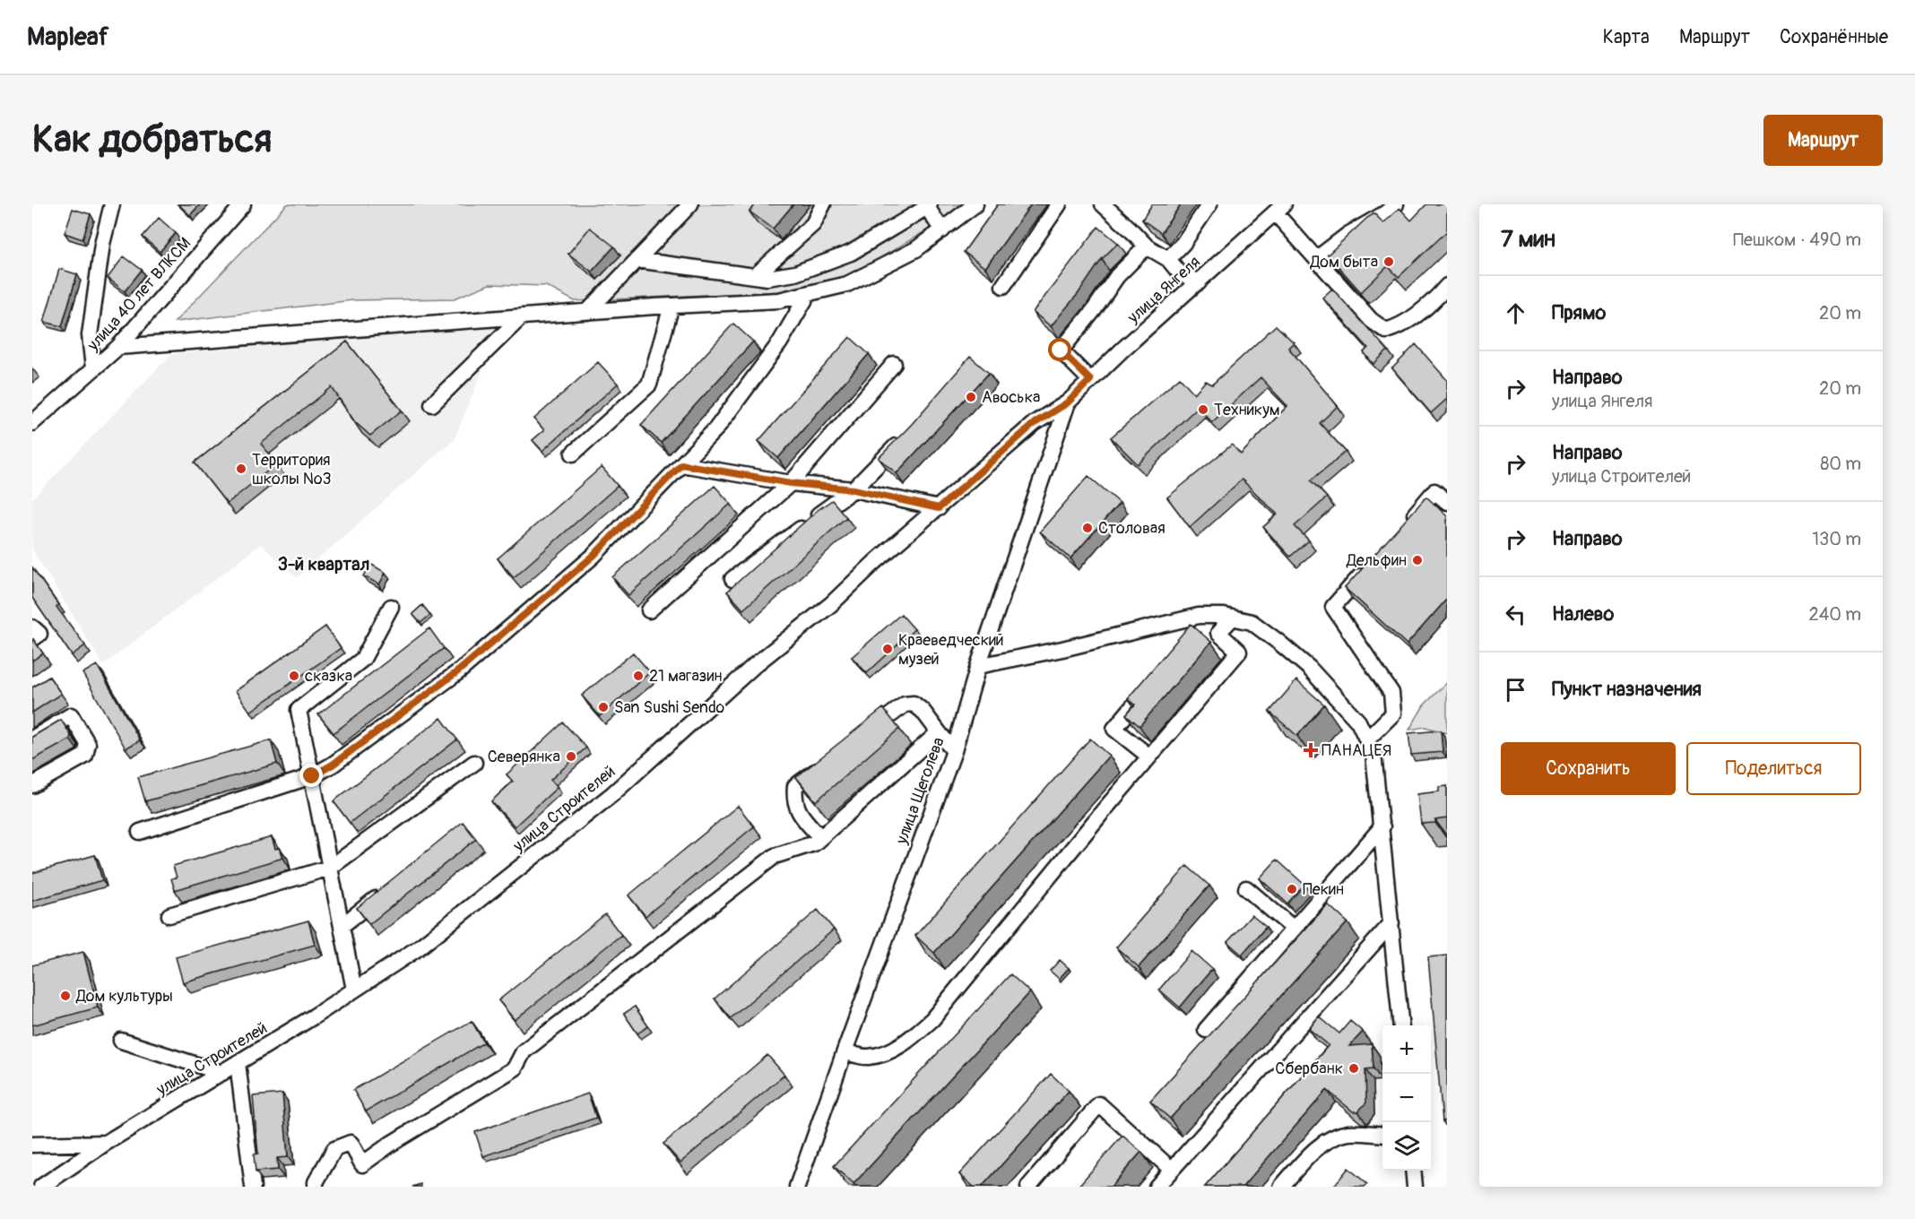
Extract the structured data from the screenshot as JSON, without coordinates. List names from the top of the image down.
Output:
{
  "streets": {
    "street": [
      "улица Янгеля",
      "улица 40 лет ВЛКСМ",
      "улица Щеголева",
      "улица Строителей"
    ]
  },
  "crossings": [
    ["улица Янгеля", "улица Щеголева"],
    ["улица Янгеля", "улица Строителей"],
    ["улица Щеголева", "улица Строителей"]
  ],
  "districts": ["3-й квартал"],
  "places": {
    "other": [
      "Дом быта",
      "Авоська",
      "Техникум",
      "Территория школы №3",
      "Столовая",
      "Дельфин",
      "Краеведческий музей",
      "сказка",
      "21 магазин",
      "San Sushi Sendo",
      "Северянка",
      "Пекин",
      "Дом культуры",
      "Сбербанк"
    ],
    "health": ["ПАНАЦЕЯ"]
  },
  "page": {
    "header": "Mapleaf",
    "nav": ["Карта", "Маршрут", "Сохранённые"],
    "buttons": [
      "Маршрут",
      ["Сохранить", "Поделиться"]
    ],
    "title": "Как добраться",
    "heading": ["7 мин", "Пешком · 490 m"],
    "list": [
      ["Прямо", "20 m"],
      ["Направо", "улица Янгеля", "20 m"],
      ["Направо", "улица Строителей", "80 m"],
      ["Направо", "130 m"],
      ["Налево", "240 m"],
      "Пункт назначения"
    ],
    "map_buttons": ["+", "−"]
  }
}
